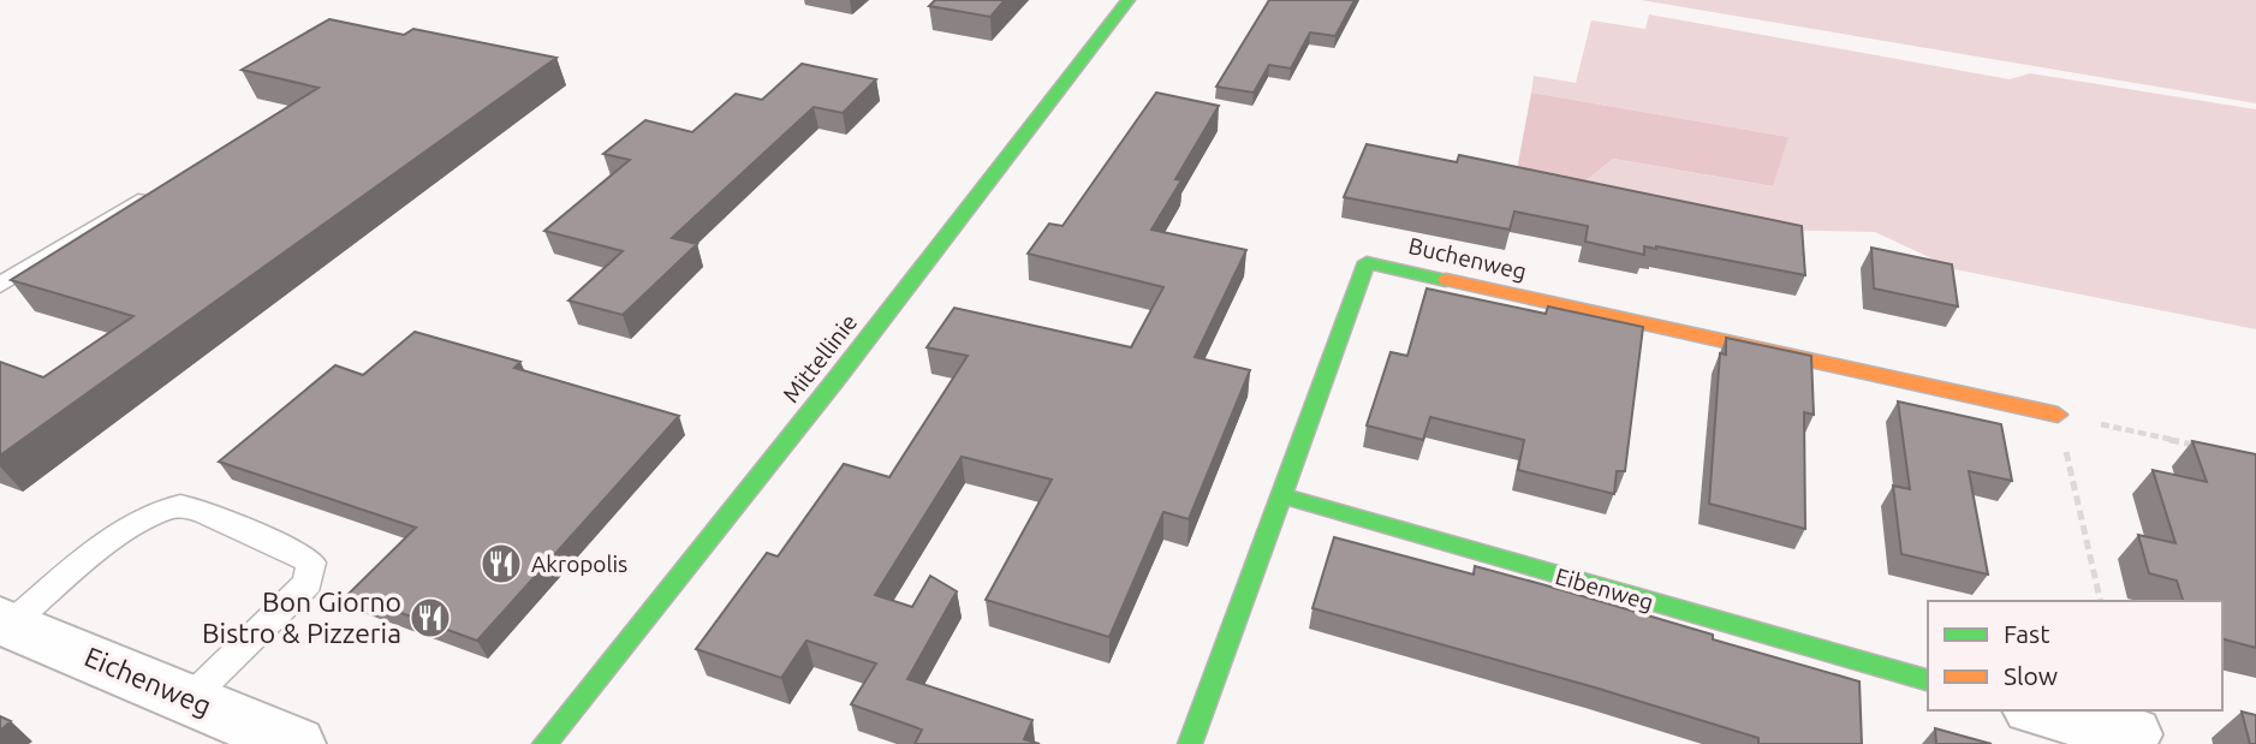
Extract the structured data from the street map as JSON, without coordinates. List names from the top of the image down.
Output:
{
  "streets": {
    "street": [
      "Buchenweg",
      "Mittellinie",
      "Eibenweg",
      "Eichenweg"
    ]
  },
  "crossings": [
    ["Buchenweg", "Eibenweg"]
  ],
  "places": {
    "restaurant": ["Akropolis", "Bon Giorno Bistro & Pizzeria"]
  },
  "legend": ["Fast", "Slow"]
}
